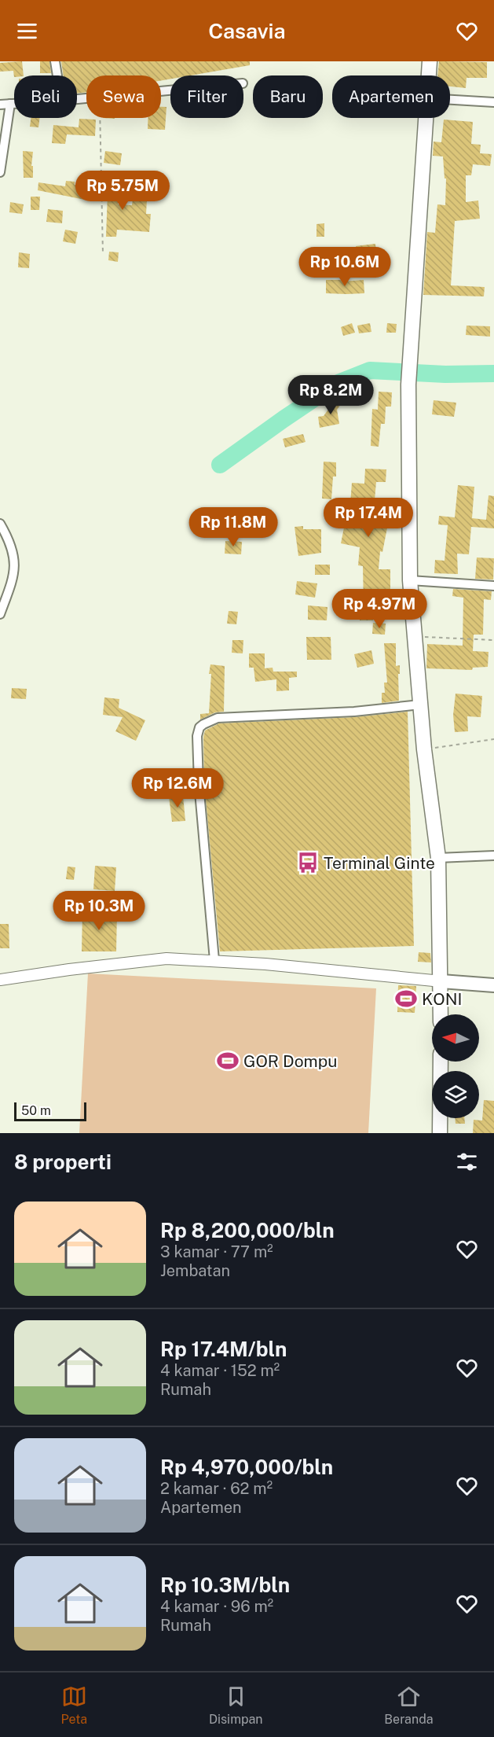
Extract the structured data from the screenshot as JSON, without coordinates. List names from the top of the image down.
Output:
{
  "places": {
    "bus stop": ["Terminal Ginte"],
    "sports": ["KONI", "GOR Dompu"]
  },
  "scale_bar": "50 m",
  "north": "left",
  "page": {
    "header": "Casavia",
    "chip": [
      "Beli",
      "Sewa",
      "Filter",
      "Baru",
      "Apartemen"
    ],
    "price": [
      "Rp 5.75M",
      "Rp 10.6M",
      "Rp 8.2M",
      "Rp 17.4M",
      "Rp 11.8M",
      "Rp 4.97M",
      "Rp 12.6M",
      "Rp 10.3M"
    ],
    "scale": "50 m",
    "heading": "8 properti",
    "list": [
      {
        "name": "Rp 8,200,000/bln",
        "note": "3 kamar · 77 m² · Jembatan"
      },
      {
        "name": "Rp 17.4M/bln",
        "note": "4 kamar · 152 m² · Rumah"
      },
      {
        "name": "Rp 4,970,000/bln",
        "note": "2 kamar · 62 m² · Apartemen"
      },
      {
        "name": "Rp 10.3M/bln",
        "note": "4 kamar · 96 m² · Rumah"
      }
    ],
    "tabs": ["Peta", "Disimpan", "Beranda"]
  }
}
